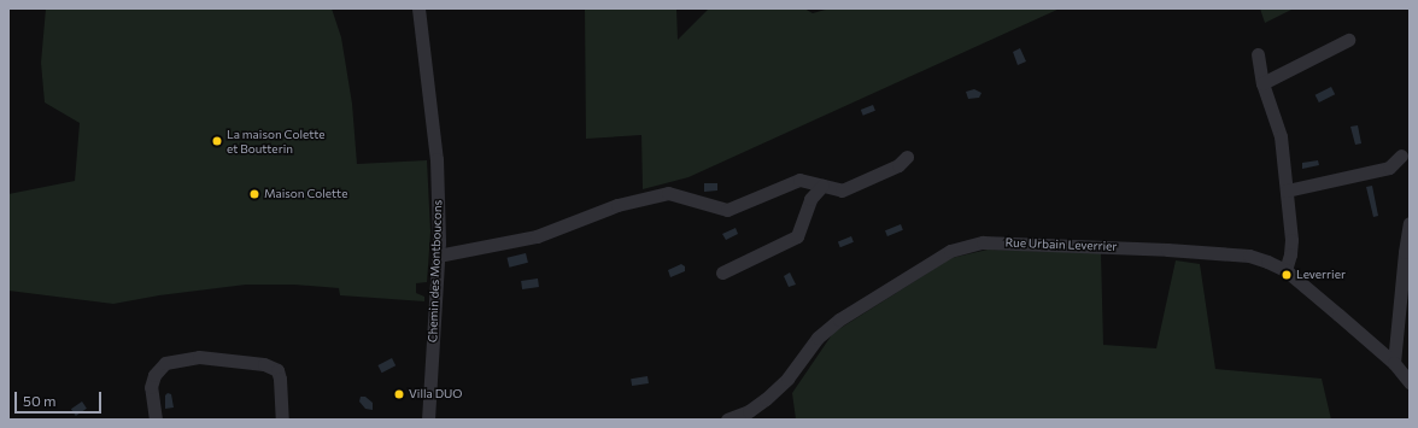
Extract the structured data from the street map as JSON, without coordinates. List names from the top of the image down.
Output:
{
  "streets": {
    "street": ["Rue Urbain Leverrier", "Chemin des Montboucons"]
  },
  "places": [
    "La maison Colette et Boutterin",
    "Maison Colette",
    "Leverrier",
    "Villa DUO"
  ],
  "scale_bar": "50 m"
}
